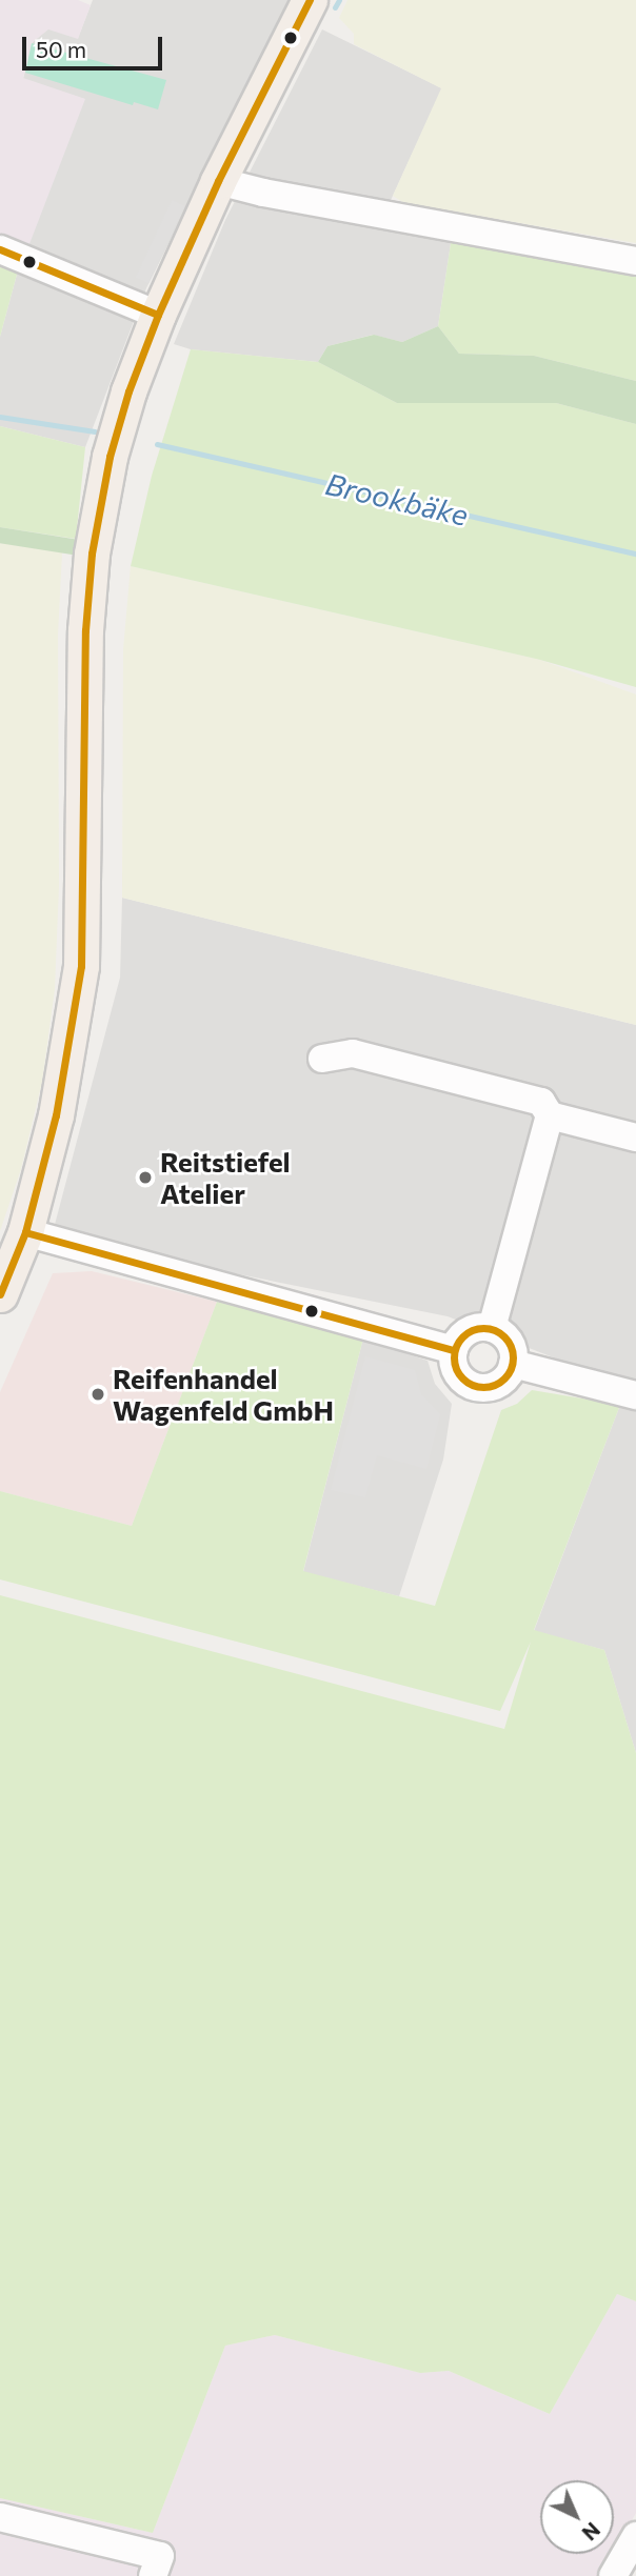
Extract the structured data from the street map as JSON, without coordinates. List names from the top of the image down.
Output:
{
  "water": ["Brookbäke"],
  "places": ["Reitstiefel Atelier", "Reifenhandel Wagenfeld GmbH"],
  "scale_bar": "50 m",
  "north": "bottom right"
}
